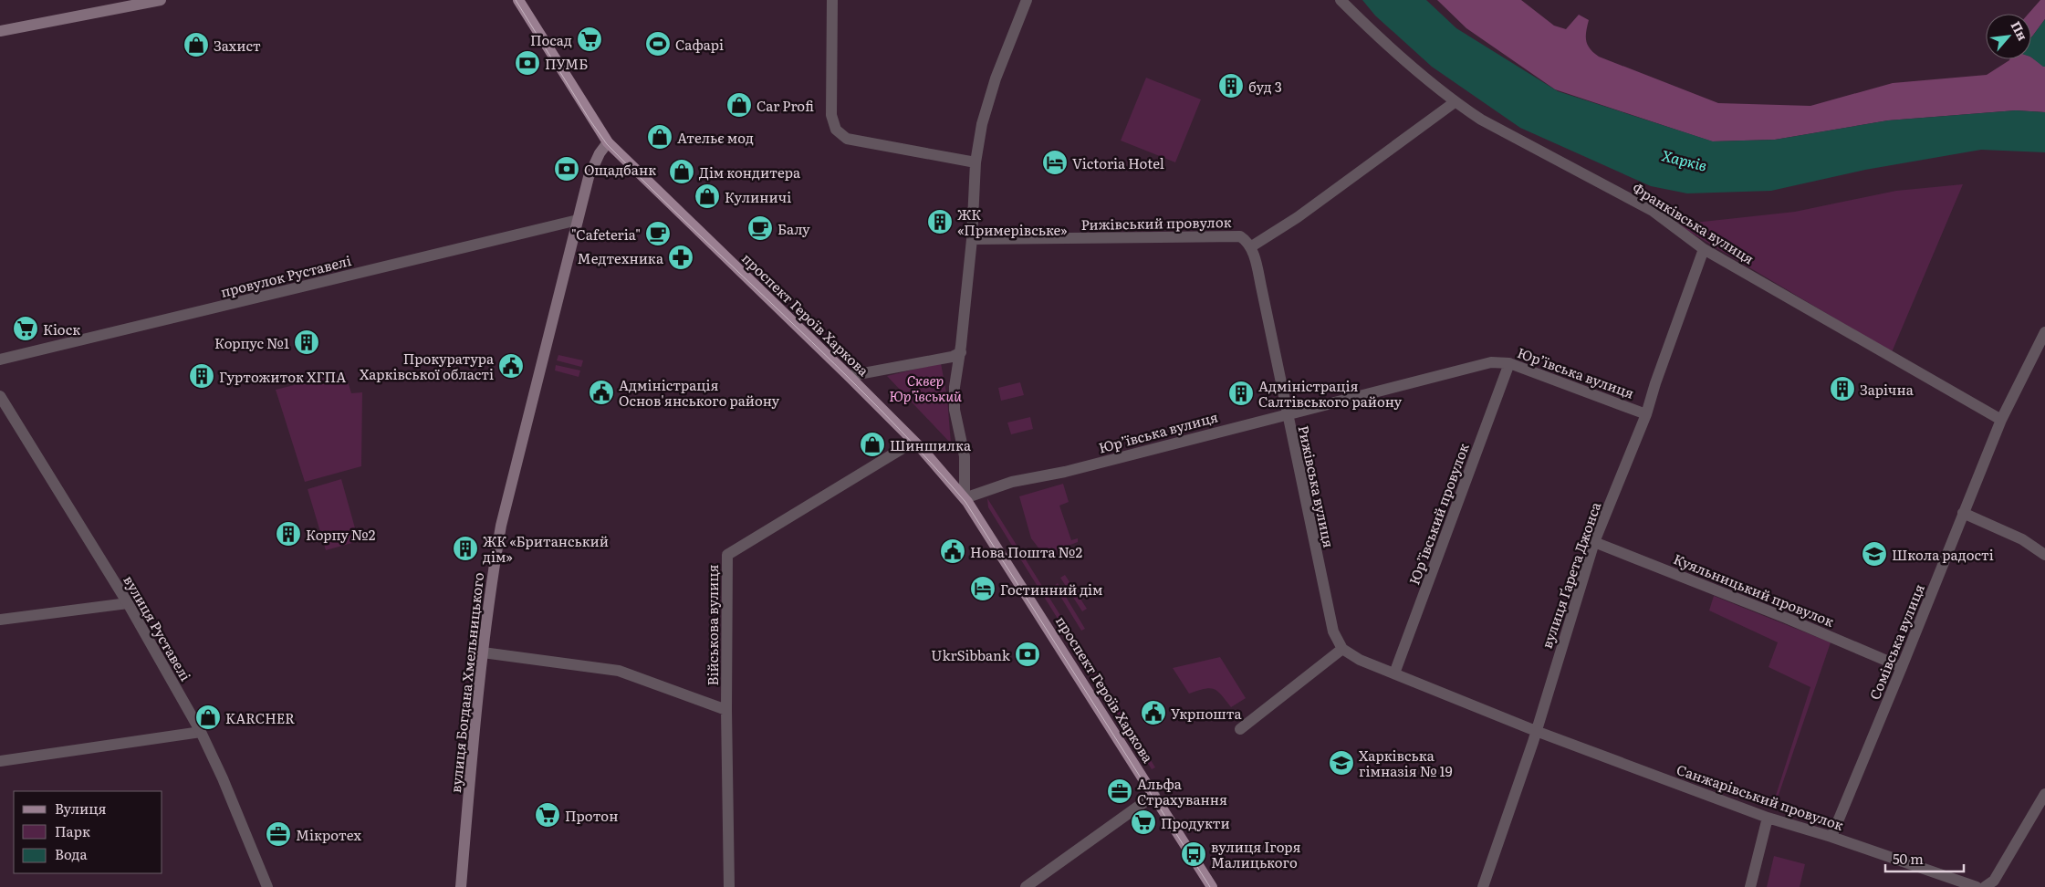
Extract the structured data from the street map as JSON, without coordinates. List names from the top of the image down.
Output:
{
  "streets": {
    "main road": ["проспект Героїв Харкова", "вулиця Богдана Хмельницького"],
    "street": [
      "Рижівський провулок",
      "Франківська вулиця",
      "провулок Руставелі",
      "Юр’ївська вулиця",
      "Рижівська вулиця",
      "Юр’ївський провулок",
      "вулиця Ґарета Джонса",
      "Куяльницький провулок",
      "Військова вулиця",
      "вулиця Руставелі",
      "Сомівська вулиця",
      "Санжарівський провулок"
    ]
  },
  "crossings": [
    ["Рижівський провулок", "Рижівська вулиця"],
    ["Франківська вулиця", "вулиця Ґарета Джонса"],
    ["Франківська вулиця", "Сомівська вулиця"],
    ["провулок Руставелі", "вулиця Богдана Хмельницького"],
    ["проспект Героїв Харкова", "Юр’ївська вулиця"],
    ["проспект Героїв Харкова", "Військова вулиця"],
    ["проспект Героїв Харкова", "вулиця Богдана Хмельницького"],
    ["Юр’ївська вулиця", "Рижівська вулиця"],
    ["Юр’ївська вулиця", "Юр’ївський провулок"],
    ["Юр’ївська вулиця", "вулиця Ґарета Джонса"],
    ["вулиця Ґарета Джонса", "Куяльницький провулок"],
    ["вулиця Ґарета Джонса", "Санжарівський провулок"],
    ["Куяльницький провулок", "Сомівська вулиця"],
    ["Сомівська вулиця", "Санжарівський провулок"]
  ],
  "water": ["Харків"],
  "parks": ["Сквер Юр'ївський"],
  "places": {
    "supermarket": [
      "Посад",
      "Кіоск",
      "Протон",
      "Продукти"
    ],
    "sports": ["Сафарі"],
    "shop": [
      "Захист",
      "Car Profi",
      "Ательє мод",
      "Дім кондитера",
      "Кулиничі",
      "Шиншилка",
      "KARCHER"
    ],
    "bank": ["ПУМБ", "Ощадбанк", "UkrSibbank"],
    "building": [
      "буд 3",
      "ЖК «Примерівське»",
      "Корпус №1",
      "Гуртожиток ХГПА",
      "Зарічна",
      "Адміністрація Салтівського району",
      "Корпу №2",
      "ЖК «Британський дім»"
    ],
    "hotel": ["Victoria Hotel", "Гостинний дім"],
    "cafe": ["Балу", "\"Cafeteria\""],
    "pharmacy": ["Медтехника"],
    "public building": [
      "Прокуратура Харківської області",
      "Адміністрація Основ'янського району",
      "Нова Пошта №2",
      "Укрпошта"
    ],
    "school or university": ["Школа радості", "Харківська гімназія № 19"],
    "office": ["Альфа Страхування", "Мікротех"],
    "bus stop": ["вулиця Ігоря Малицького"]
  },
  "legend": ["Вулиця", "Парк", "Вода"],
  "scale_bar": "50 m",
  "north": "top right"
}
